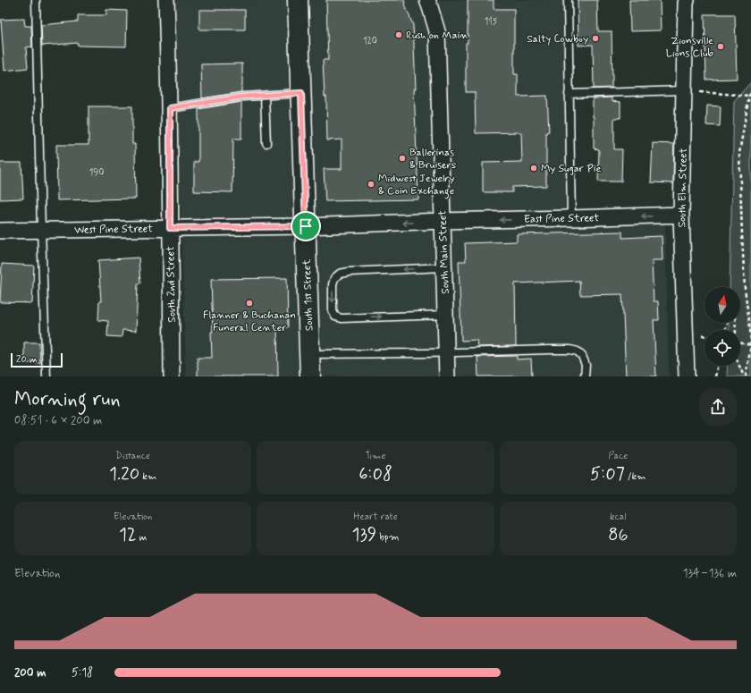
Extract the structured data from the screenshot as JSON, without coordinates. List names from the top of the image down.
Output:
{
  "streets": {
    "main road": ["South 1st Street"],
    "street": [
      "South Elm Street",
      "East Pine Street",
      "West Pine Street",
      "South Main Street",
      "South 2nd Street"
    ]
  },
  "crossings": [
    ["South Elm Street", "East Pine Street"],
    ["East Pine Street", "West Pine Street"],
    ["East Pine Street", "South Main Street"],
    ["West Pine Street", "South Main Street"],
    ["West Pine Street", "South 2nd Street"],
    ["West Pine Street", "South 1st Street"]
  ],
  "one_way": ["East Pine Street"],
  "places": [
    "Rush on Main",
    "Salty Cowboy",
    "Zionsville Lions Club",
    "Ballerinas & Bruisers",
    "My Sugar Pie",
    "Midwest Jewelry & Coin Exchange",
    "Flanner & Buchanan Funeral Center"
  ],
  "house_numbers": ["115", "120", "190"],
  "scale_bar": "20 m",
  "north": "top",
  "page": {
    "scale": "20 m",
    "heading": ["Morning run", "08:51 · 6 × 200 m"],
    "stats": [
      ["Distance", "1.20 km"],
      ["Time", "6:08"],
      ["Pace", "5:07 /km"],
      ["Elevation", "12 m"],
      ["Heart rate", "139 bpm"],
      ["kcal", "86"]
    ],
    "chart": ["Elevation", "134–136 m"],
    "list": [
      {
        "name": "200 m",
        "note": "5:18"
      }
    ]
  }
}
